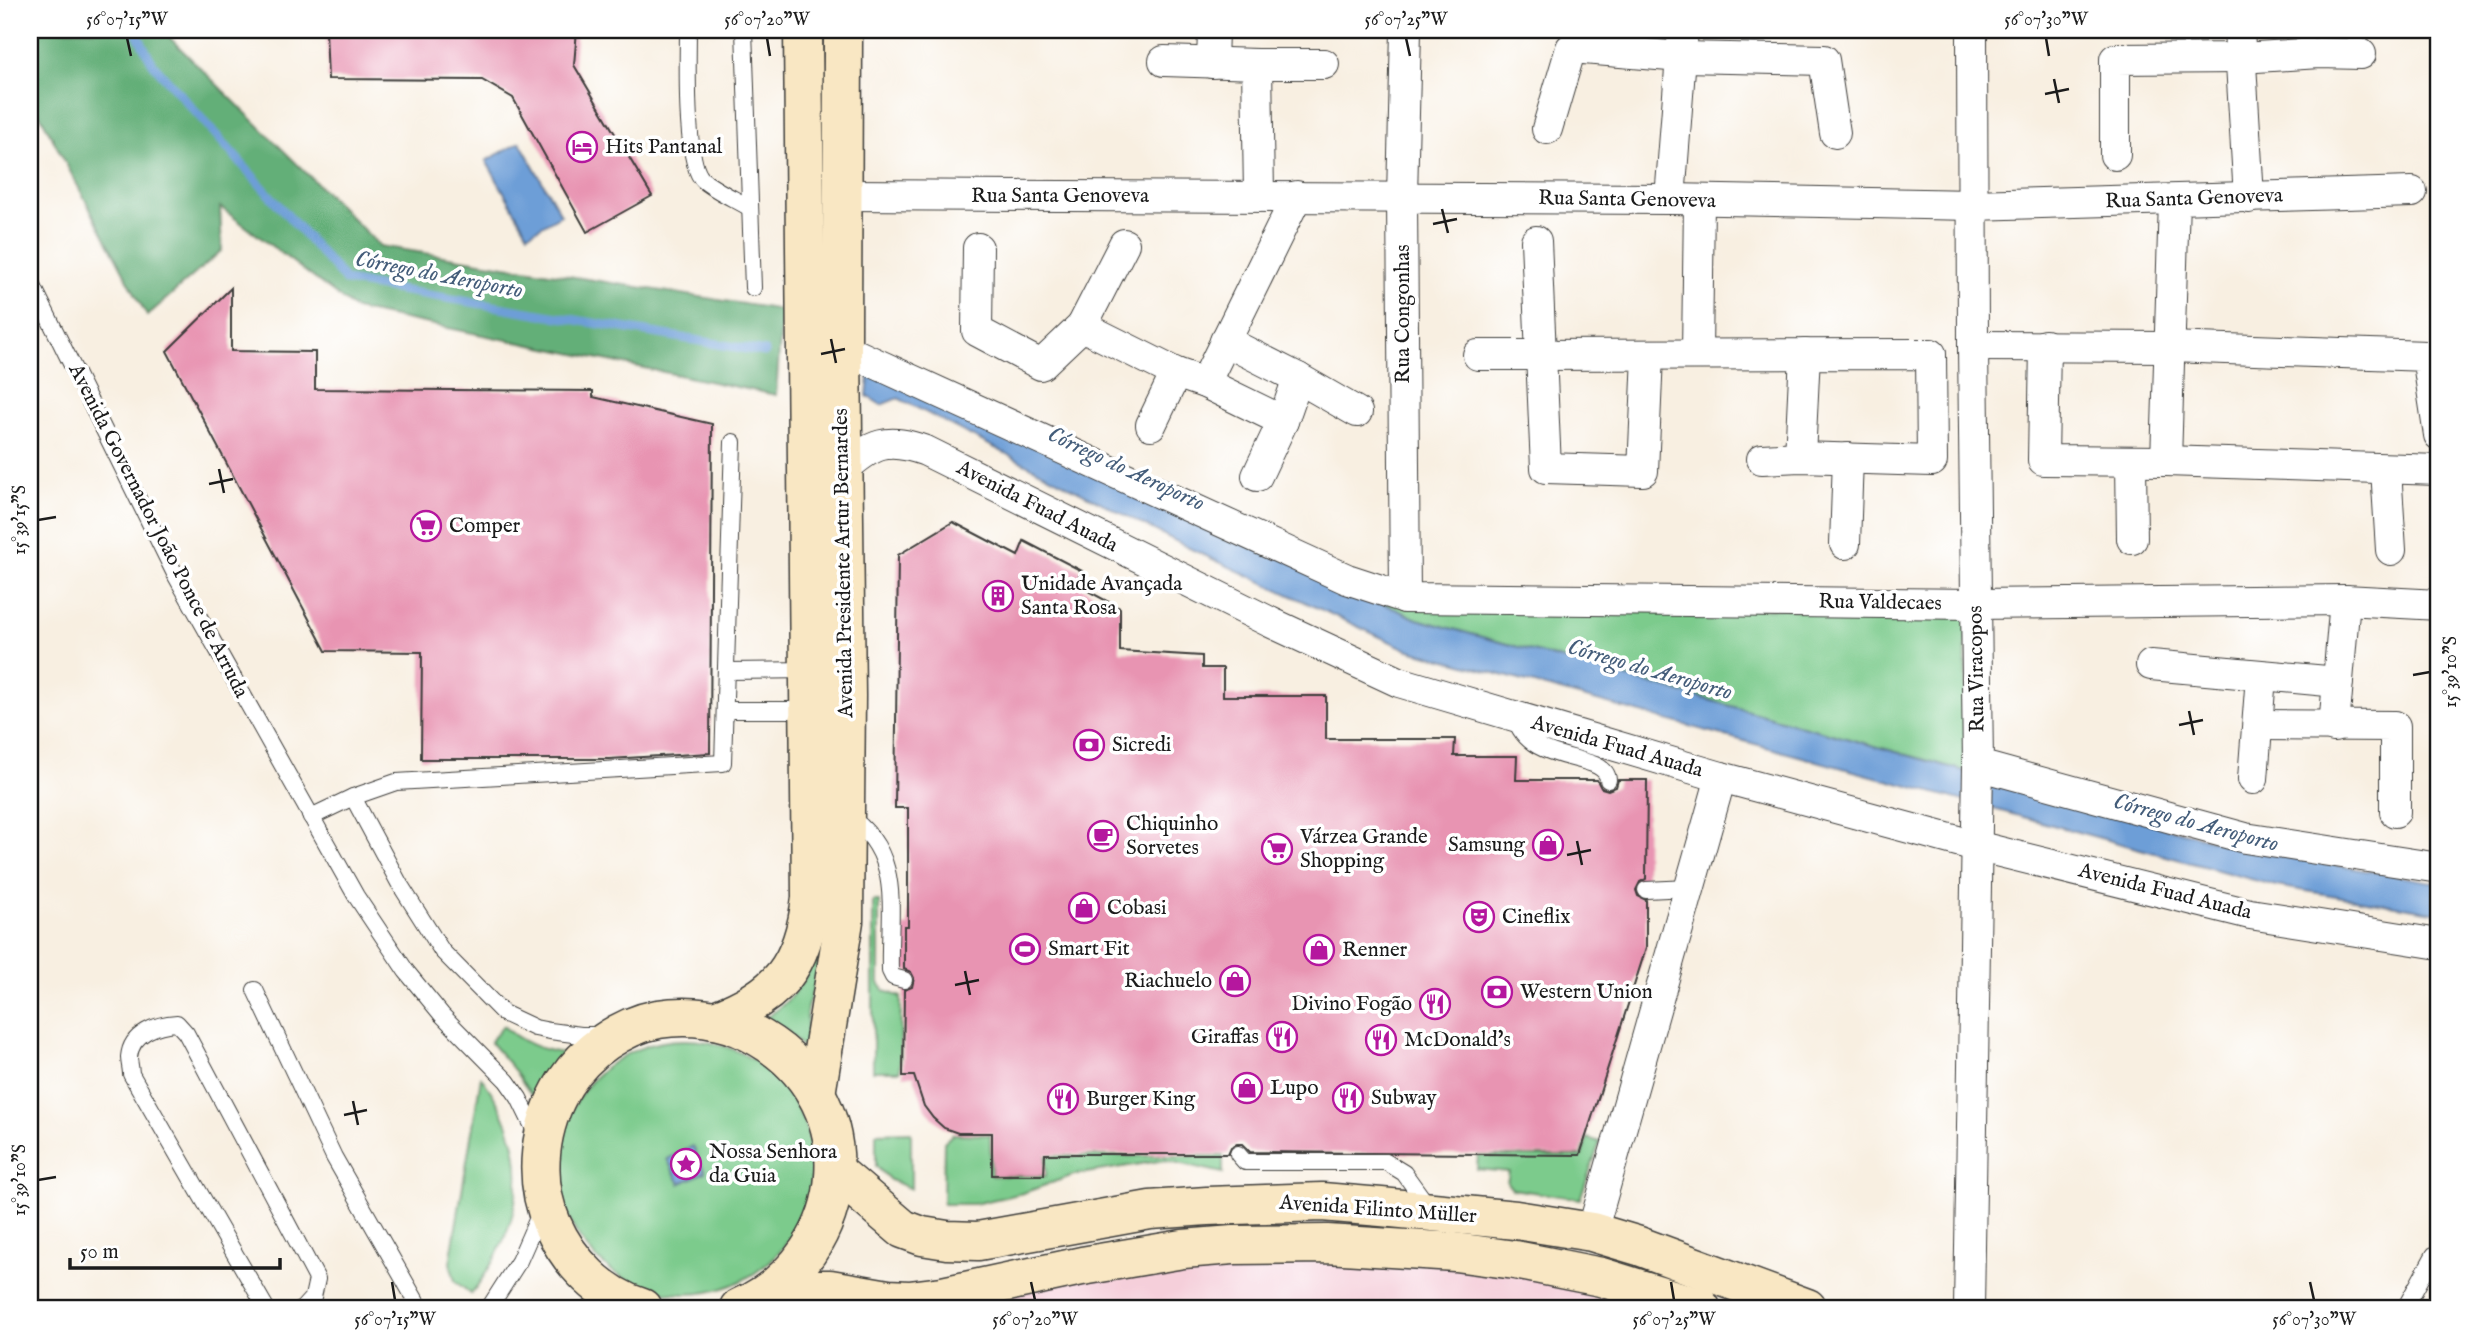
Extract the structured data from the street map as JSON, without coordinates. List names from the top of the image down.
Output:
{
  "streets": {
    "main road": ["Avenida Presidente Artur Bernardes", "Avenida Filinto Müller"],
    "street": [
      "Rua Santa Genoveva",
      "Rua Congonhas",
      "Avenida Fuad Auada",
      "Rua Valdecaes",
      "Rua Viracopos"
    ],
    "lane": ["Avenida Governador João Ponce de Arruda"]
  },
  "crossings": [
    ["Rua Santa Genoveva", "Rua Congonhas"],
    ["Rua Santa Genoveva", "Avenida Presidente Artur Bernardes"],
    ["Rua Santa Genoveva", "Rua Viracopos"],
    ["Rua Congonhas", "Rua Valdecaes"],
    ["Avenida Fuad Auada", "Avenida Presidente Artur Bernardes"],
    ["Avenida Fuad Auada", "Rua Viracopos"],
    ["Rua Valdecaes", "Rua Viracopos"]
  ],
  "water": ["Córrego do Aeroporto"],
  "places": {
    "hotel": ["Hits Pantanal"],
    "supermarket": ["Comper", "Várzea Grande Shopping"],
    "building": ["Unidade Avançada Santa Rosa"],
    "bank": ["Sicredi", "Western Union"],
    "cafe": ["Chiquinho Sorvetes"],
    "shop": [
      "Samsung",
      "Cobasi",
      "Renner",
      "Riachuelo",
      "Lupo"
    ],
    "theatre": ["Cineflix"],
    "sports": ["Smart Fit"],
    "restaurant": [
      "Divino Fogão",
      "Giraffas",
      "McDonald's",
      "Subway",
      "Burger King"
    ],
    "place": ["Nossa Senhora da Guia"]
  },
  "scale_bar": "50 m",
  "coordinates": [
    "56°07'15\"W",
    "56°07'20\"W",
    "56°07'25\"W",
    "56°07'30\"W",
    "15°39'15\"S",
    "15°39'10\"S"
  ]
}
